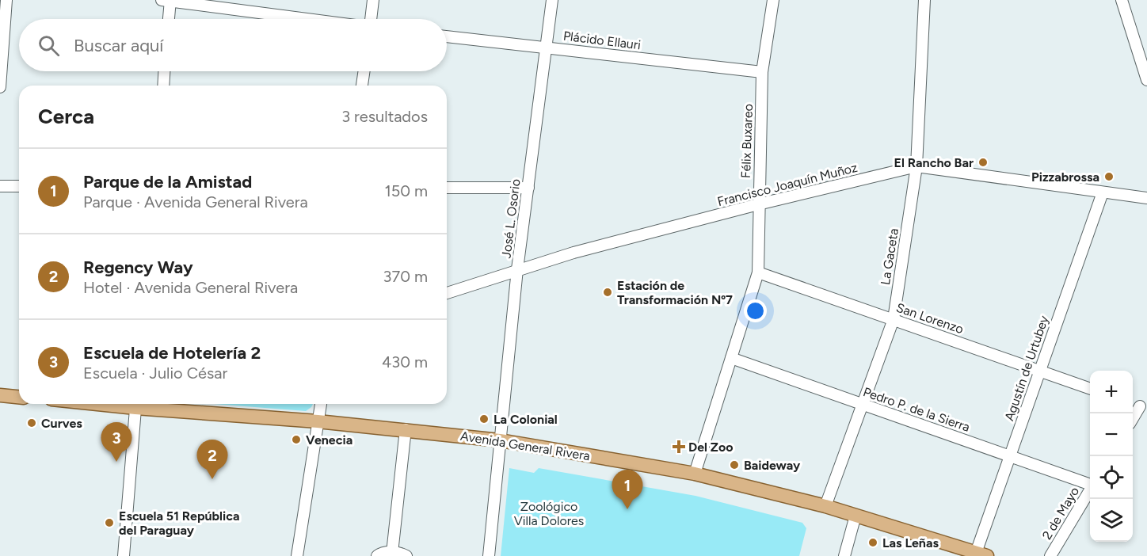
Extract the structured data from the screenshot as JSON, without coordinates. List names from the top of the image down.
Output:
{
  "streets": {
    "main road": ["Avenida General Rivera"],
    "street": [
      "Plácido Ellauri",
      "Félix Buxareo",
      "Francisco Joaquín Muñoz",
      "José L. Osorio",
      "La Gaceta",
      "San Lorenzo",
      "Agustín de Urtubey",
      "Pedro P. de la Sierra",
      "2 de Mayo"
    ]
  },
  "crossings": [
    ["Plácido Ellauri", "Félix Buxareo"],
    ["Plácido Ellauri", "José L. Osorio"],
    ["Félix Buxareo", "Francisco Joaquín Muñoz"],
    ["Félix Buxareo", "San Lorenzo"],
    ["Félix Buxareo", "Pedro P. de la Sierra"],
    ["Félix Buxareo", "Avenida General Rivera"],
    ["Francisco Joaquín Muñoz", "José L. Osorio"],
    ["Francisco Joaquín Muñoz", "La Gaceta"],
    ["Francisco Joaquín Muñoz", "Agustín de Urtubey"],
    ["José L. Osorio", "Avenida General Rivera"],
    ["La Gaceta", "San Lorenzo"],
    ["La Gaceta", "Pedro P. de la Sierra"],
    ["La Gaceta", "Avenida General Rivera"],
    ["San Lorenzo", "Agustín de Urtubey"],
    ["Agustín de Urtubey", "Pedro P. de la Sierra"],
    ["Agustín de Urtubey", "Avenida General Rivera"]
  ],
  "parks": ["Zoológico Villa Dolores"],
  "places": {
    "other": [
      "El Rancho Bar",
      "Pizzabrossa",
      "Estación de Transformación Nº7",
      "La Colonial",
      "Curves",
      "Venecia",
      "Baideway",
      "Escuela 51 República del Paraguay",
      "Las Leñas"
    ],
    "health": ["Del Zoo"]
  },
  "page": {
    "search": "Buscar aquí",
    "heading": ["Cerca", "3 resultados"],
    "list": [
      {
        "mark": "1",
        "name": "Parque de la Amistad",
        "note": "Parque · Avenida General Rivera",
        "value": "150 m"
      },
      {
        "mark": "2",
        "name": "Regency Way",
        "note": "Hotel · Avenida General Rivera",
        "value": "370 m"
      },
      {
        "mark": "3",
        "name": "Escuela de Hotelería 2",
        "note": "Escuela · Julio César",
        "value": "430 m"
      }
    ],
    "map_buttons": ["+", "−"],
    "pins": ["3", "2", "1"]
  }
}
